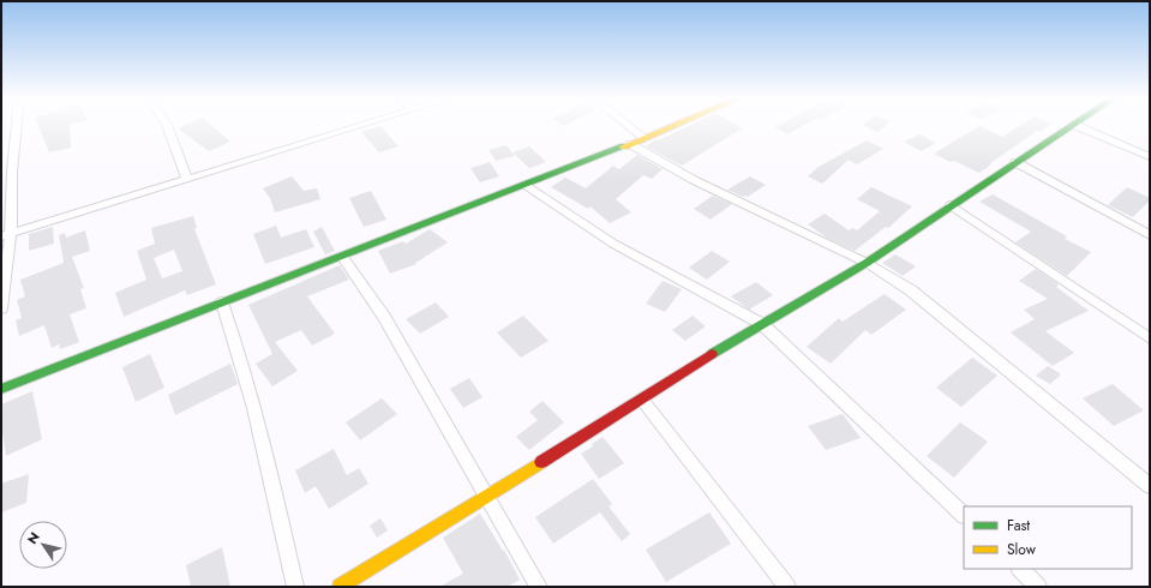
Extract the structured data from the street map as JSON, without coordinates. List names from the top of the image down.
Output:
{
  "legend": ["Fast", "Slow"],
  "north": "top left"
}
